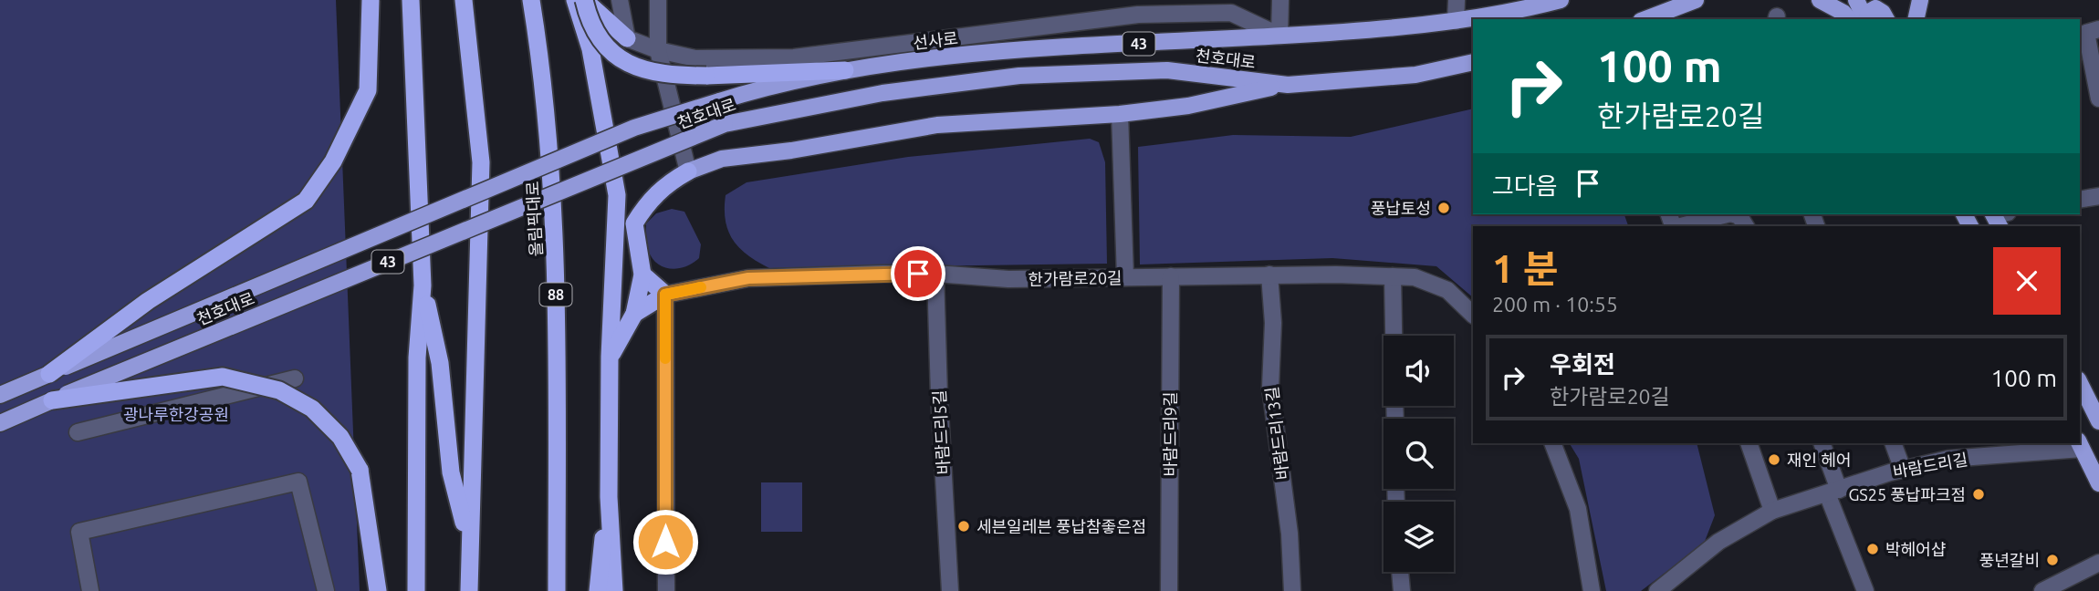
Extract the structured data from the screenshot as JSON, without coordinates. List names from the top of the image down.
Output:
{
  "streets": {
    "highway": ["올림픽대로", "88"],
    "main road": ["43", "천호대로"],
    "street": [
      "선사로",
      "한가람로20길",
      "바람드리5길",
      "바람드리13길",
      "바람드리9길",
      "바람드리길"
    ]
  },
  "crossings": [
    ["선사로", "천호대로"],
    ["한가람로20길", "바람드리5길"],
    ["한가람로20길", "바람드리13길"],
    ["한가람로20길", "바람드리9길"]
  ],
  "parks": ["광나루한강공원"],
  "places": [
    "풍납토성",
    "재인 헤어",
    "GS25 풍납파크점",
    "세븐일레븐 풍납참좋은점",
    "박헤어샵",
    "풍년갈비"
  ],
  "page": {
    "turn": ["100 m", "한가람로20길"],
    "then": "그다음",
    "heading": ["1 분", "200 m · 10:55"],
    "list": [
      {
        "name": "우회전",
        "note": "한가람로20길",
        "value": "100 m"
      }
    ]
  }
}
